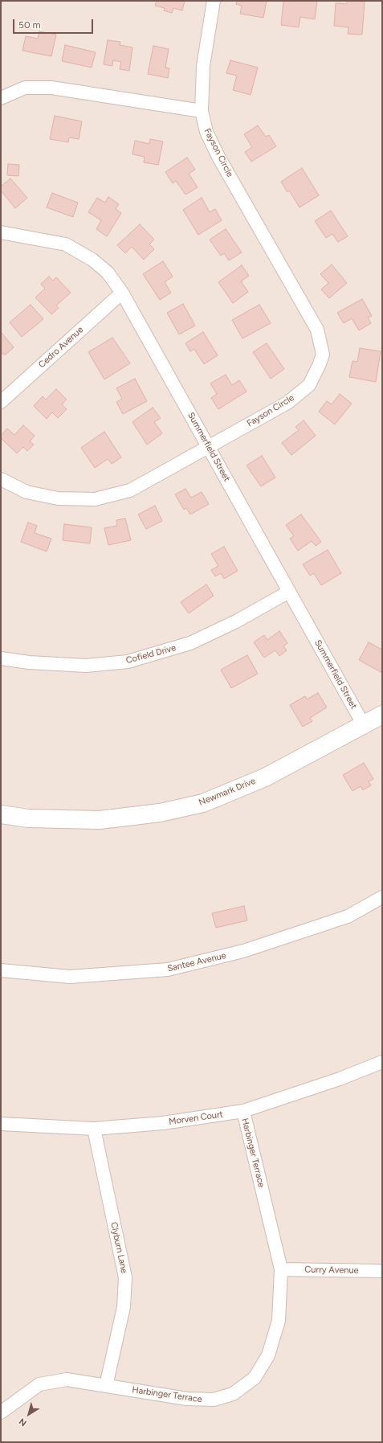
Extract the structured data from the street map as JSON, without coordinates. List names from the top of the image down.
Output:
{
  "streets": {
    "street": [
      "Fayson Circle",
      "Cedro Avenue",
      "Summerfield Street",
      "Cofield Drive",
      "Newmark Drive",
      "Santee Avenue",
      "Morven Court",
      "Harbinger Terrace",
      "Clyburn Lane",
      "Curry Avenue"
    ]
  },
  "crossings": [
    ["Fayson Circle", "Summerfield Street"],
    ["Cedro Avenue", "Summerfield Street"],
    ["Summerfield Street", "Cofield Drive"],
    ["Summerfield Street", "Newmark Drive"],
    ["Morven Court", "Harbinger Terrace"],
    ["Morven Court", "Clyburn Lane"],
    ["Harbinger Terrace", "Clyburn Lane"],
    ["Harbinger Terrace", "Curry Avenue"]
  ],
  "scale_bar": "50 m",
  "north": "bottom left"
}
